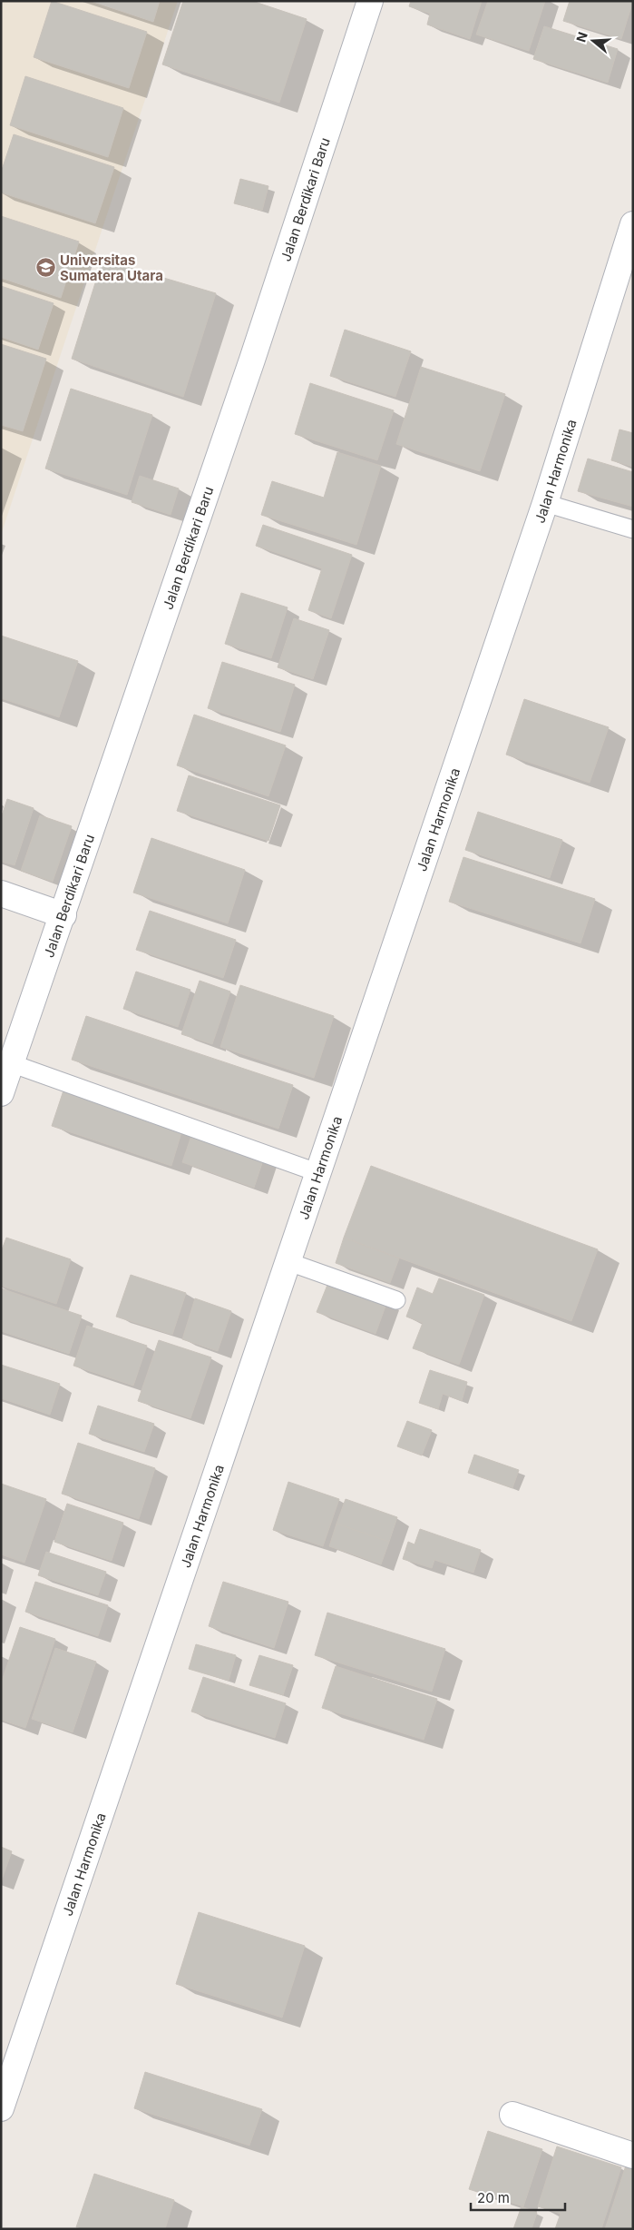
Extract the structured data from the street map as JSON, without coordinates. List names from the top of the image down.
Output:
{
  "streets": {
    "street": ["Jalan Berdikari Baru", "Jalan Harmonika"]
  },
  "places": {
    "school or university": ["Universitas Sumatera Utara"]
  },
  "scale_bar": "20 m",
  "north": "left"
}
